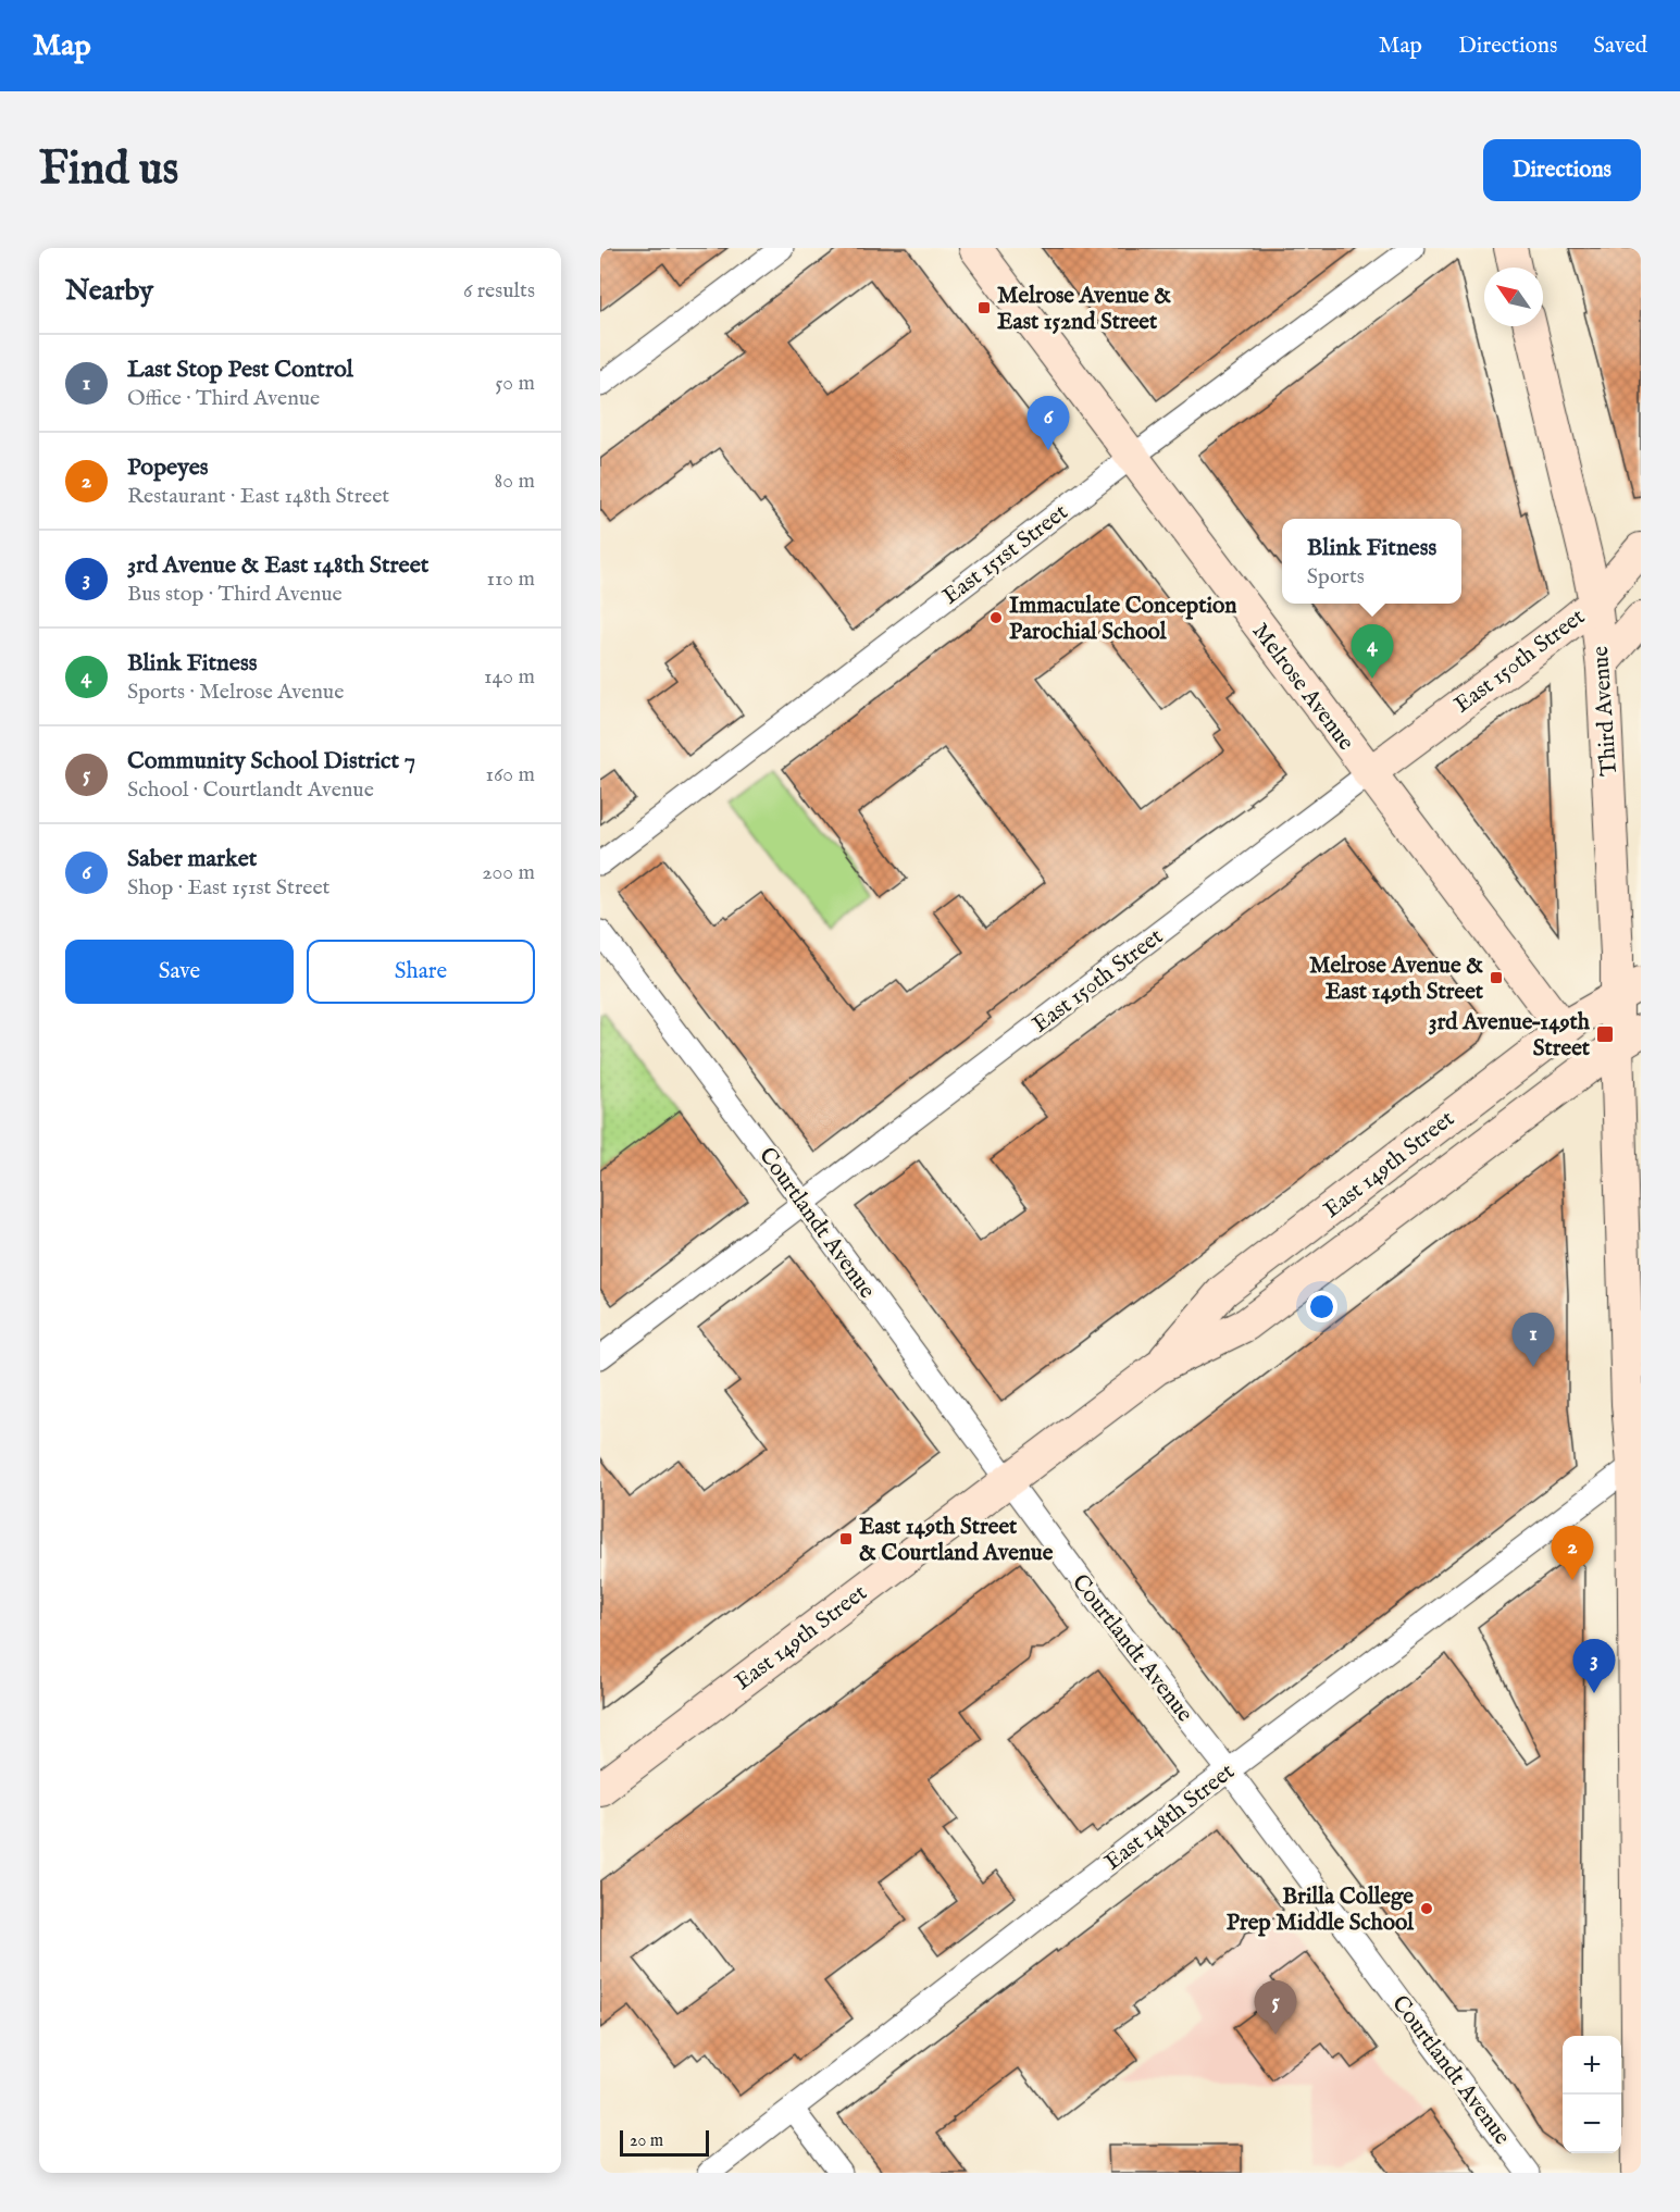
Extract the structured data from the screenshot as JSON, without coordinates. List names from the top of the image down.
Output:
{
  "streets": {
    "main road": [
      "East 150th Street",
      "Melrose Avenue",
      "Third Avenue",
      "East 149th Street"
    ],
    "street": ["East 151st Street", "Courtlandt Avenue", "East 148th Street"]
  },
  "crossings": [
    ["East 151st Street", "Melrose Avenue"],
    ["East 150th Street", "Melrose Avenue"],
    ["East 150th Street", "Third Avenue"],
    ["East 150th Street", "Courtlandt Avenue"],
    ["Melrose Avenue", "East 149th Street"],
    ["Third Avenue", "East 149th Street"],
    ["Third Avenue", "East 148th Street"],
    ["East 149th Street", "Courtlandt Avenue"],
    ["Courtlandt Avenue", "East 148th Street"]
  ],
  "places": {
    "transit": [
      "Melrose Avenue & East 152nd Street",
      "Melrose Avenue & East 149th Street",
      "3rd Avenue–149th Street",
      "East 149th Street & Courtland Avenue"
    ],
    "other": ["Immaculate Conception Parochial School", "Brilla College Prep Middle School"]
  },
  "scale_bar": "20 m",
  "north": "top left",
  "page": {
    "header": "Map",
    "nav": ["Map", "Directions", "Saved"],
    "buttons": [
      "Directions",
      ["Save", "Share"]
    ],
    "title": "Find us",
    "heading": ["Nearby", "6 results"],
    "list": [
      {
        "mark": "1",
        "name": "Last Stop Pest Control",
        "note": "Office · Third Avenue",
        "value": "50 m"
      },
      {
        "mark": "2",
        "name": "Popeyes",
        "note": "Restaurant · East 148th Street",
        "value": "80 m"
      },
      {
        "mark": "3",
        "name": "3rd Avenue & East 148th Street",
        "note": "Bus stop · Third Avenue",
        "value": "110 m"
      },
      {
        "mark": "4",
        "name": "Blink Fitness",
        "note": "Sports · Melrose Avenue",
        "value": "140 m"
      },
      {
        "mark": "5",
        "name": "Community School District 7",
        "note": "School · Courtlandt Avenue",
        "value": "160 m"
      },
      {
        "mark": "6",
        "name": "Saber market",
        "note": "Shop · East 151st Street",
        "value": "200 m"
      }
    ],
    "pins": [
      "6",
      "4",
      "1",
      "2",
      "3",
      "5"
    ],
    "popup": ["Blink Fitness", "Sports"],
    "map_buttons": ["+", "−"],
    "scale": "20 m"
  }
}
